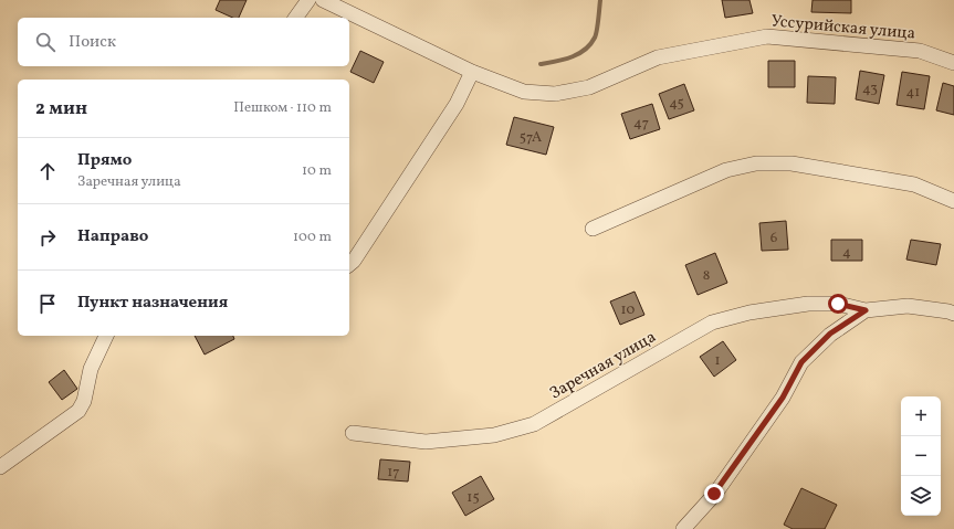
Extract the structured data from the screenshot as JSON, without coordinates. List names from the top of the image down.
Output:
{
  "streets": {
    "street": ["Уссурийская улица", "Заречная улица"]
  },
  "house_numbers": [
    "43",
    "41",
    "45",
    "47",
    "57А",
    "6",
    "4",
    "8",
    "10",
    "1",
    "17",
    "15"
  ],
  "page": {
    "search": "Поиск",
    "heading": ["2 мин", "Пешком · 110 m"],
    "list": [
      ["Прямо", "Заречная улица", "10 m"],
      ["Направо", "100 m"],
      "Пункт назначения"
    ],
    "map_buttons": ["+", "−"]
  }
}
